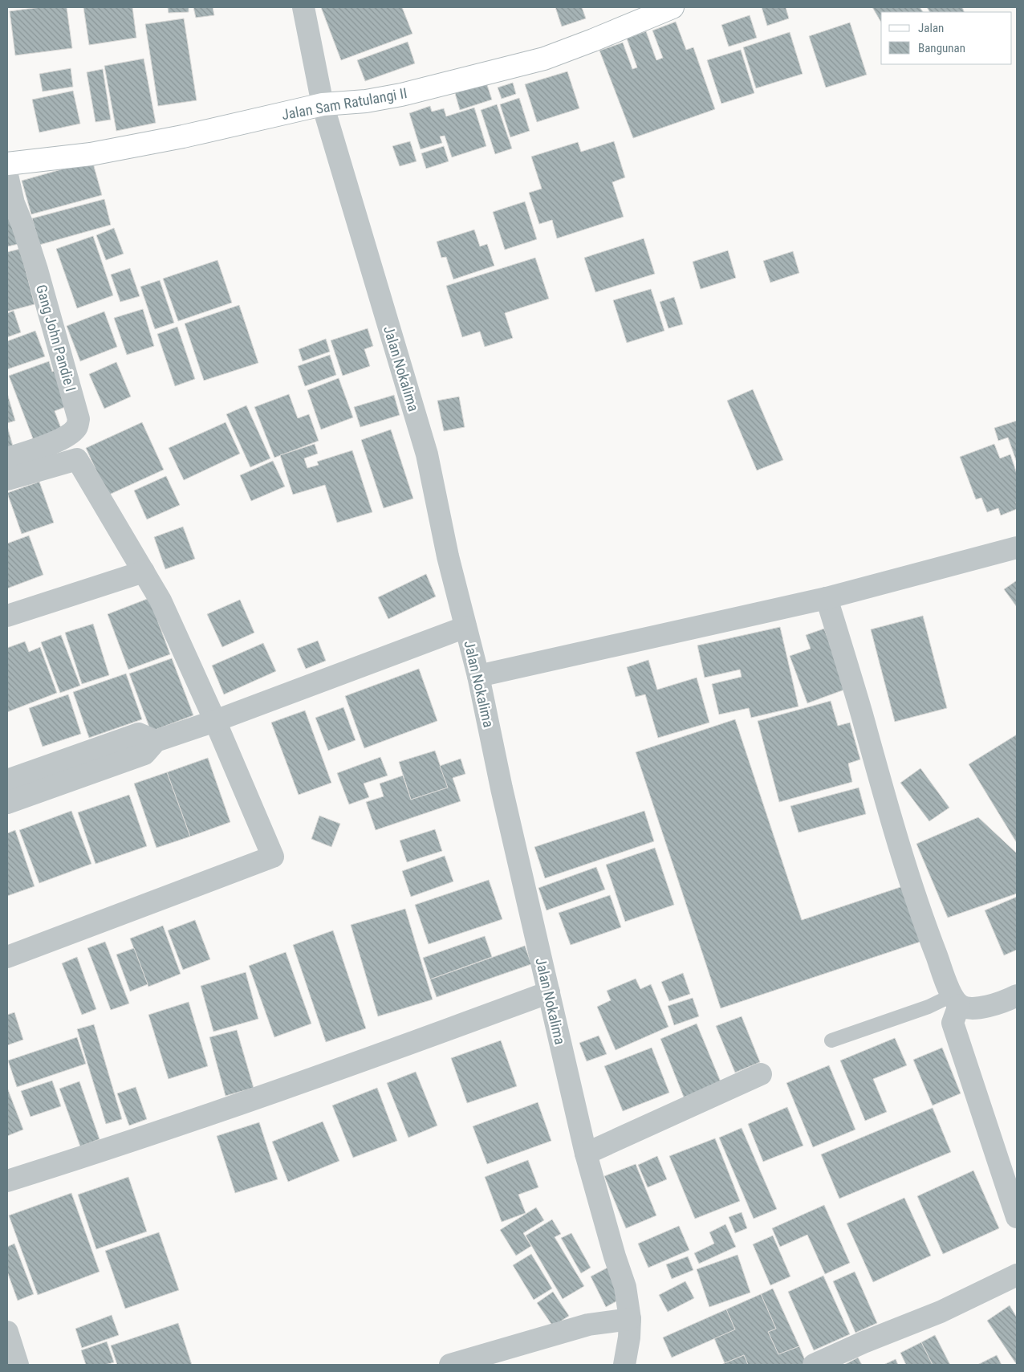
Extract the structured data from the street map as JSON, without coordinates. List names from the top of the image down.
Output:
{
  "streets": {
    "street": ["Jalan Sam Ratulangi II", "Gang John Pandie I", "Jalan Nokalima"]
  },
  "crossings": [
    ["Jalan Sam Ratulangi II", "Jalan Nokalima"]
  ],
  "legend": ["Jalan", "Bangunan"]
}
